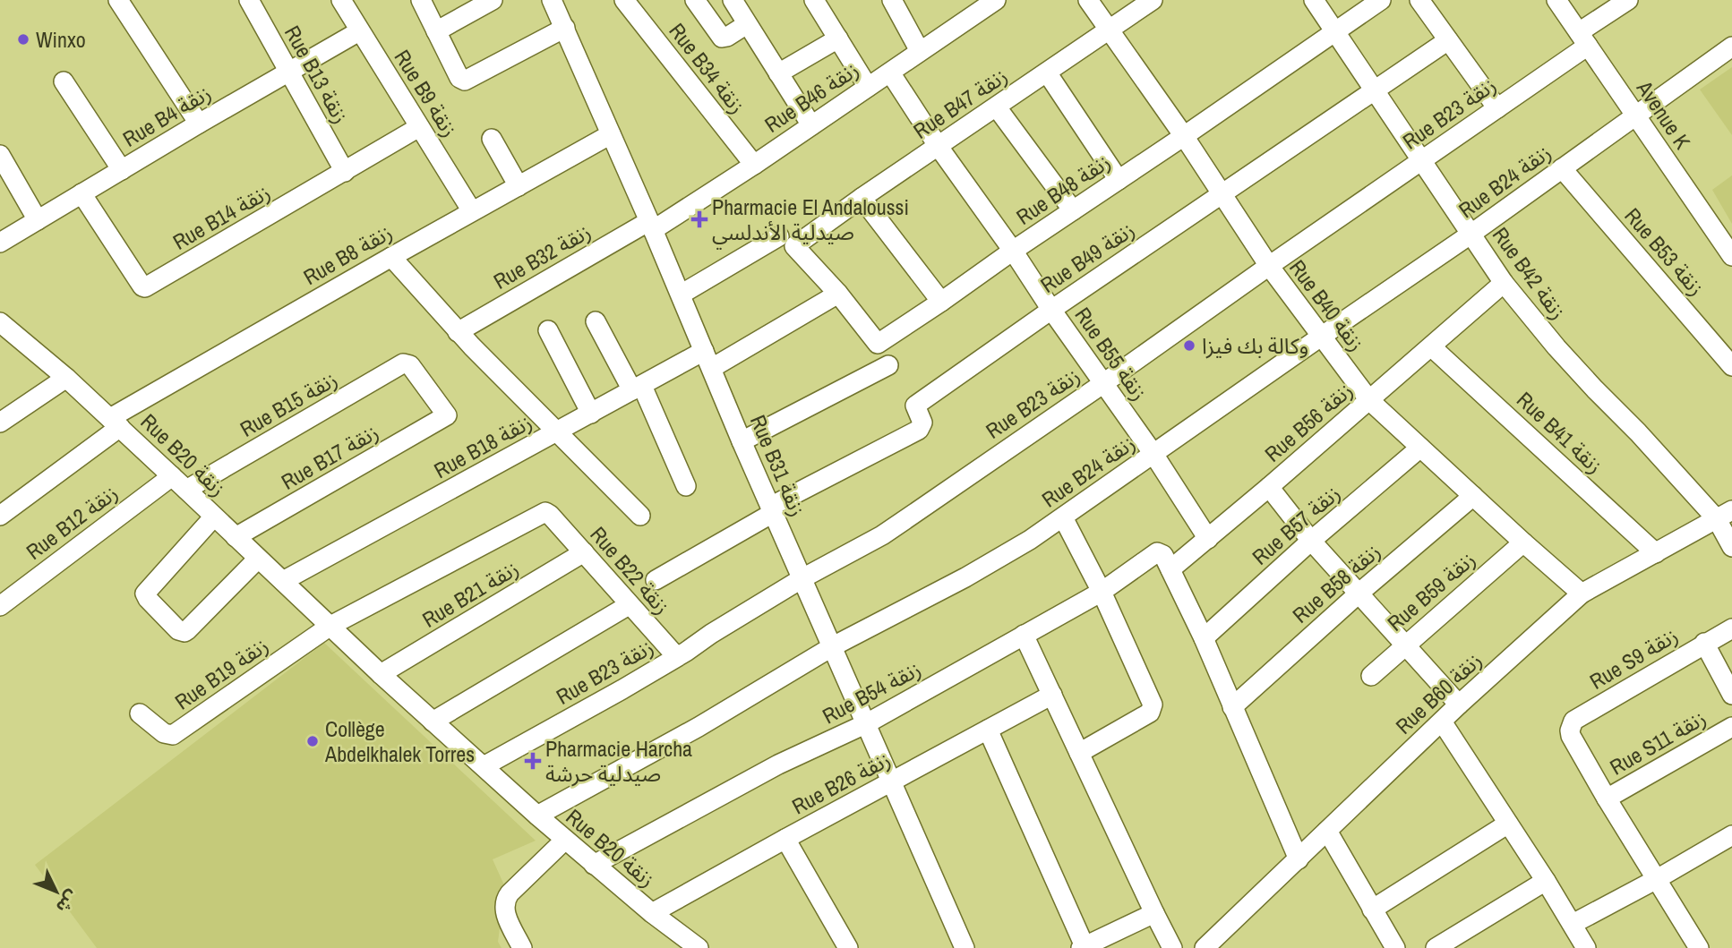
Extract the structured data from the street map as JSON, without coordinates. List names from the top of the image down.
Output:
{
  "streets": {
    "street": [
      "Rue B34 زنقة",
      "Rue B13 زنقة",
      "Rue B9 زنقة",
      "Rue B46 زنقة",
      "Rue B47 زنقة",
      "Rue B23 زنقة",
      "Avenue K",
      "Rue B4 زنقة",
      "Rue B24 زنقة",
      "Rue B48 زنقة",
      "Rue B14 زنقة",
      "Rue B53 زنقة",
      "Rue B8 زنقة",
      "Rue B32 زنقة",
      "Rue B49 زنقة",
      "Rue B42 زنقة",
      "Rue B40 زنقة",
      "Rue B55 زنقة",
      "Rue B15 زنقة",
      "Rue B56 زنقة",
      "Rue B41 زنقة",
      "Rue B18 زنقة",
      "Rue B20 زنقة",
      "Rue B17 زنقة",
      "Rue B31 زنقة",
      "Rue B12 زنقة",
      "Rue B57 زنقة",
      "Rue B22 زنقة",
      "Rue B58 زنقة",
      "Rue B59 زنقة",
      "Rue B21 زنقة",
      "Rue S9 زنقة",
      "Rue B19 زنقة",
      "Rue B54 زنقة",
      "Rue B60 زنقة",
      "Rue S11 زنقة",
      "Rue B26 زنقة"
    ]
  },
  "crossings": [
    ["Rue B34 زنقة", "Rue B46 زنقة"],
    ["Rue B13 زنقة", "Rue B4 زنقة"],
    ["Rue B13 زنقة", "Rue B14 زنقة"],
    ["Rue B9 زنقة", "Rue B4 زنقة"],
    ["Rue B9 زنقة", "Rue B14 زنقة"],
    ["Rue B9 زنقة", "Rue B8 زنقة"],
    ["Rue B9 زنقة", "Rue B31 زنقة"],
    ["Rue B46 زنقة", "Rue B32 زنقة"],
    ["Rue B46 زنقة", "Rue B55 زنقة"],
    ["Rue B46 زنقة", "Rue B31 زنقة"],
    ["Rue B47 زنقة", "Rue B48 زنقة"],
    ["Rue B47 زنقة", "Rue B40 زنقة"],
    ["Rue B47 زنقة", "Rue B55 زنقة"],
    ["Rue B47 زنقة", "Rue B31 زنقة"],
    ["Rue B23 زنقة", "Avenue K"],
    ["Rue B23 زنقة", "Rue B42 زنقة"],
    ["Rue B23 زنقة", "Rue B40 زنقة"],
    ["Rue B23 زنقة", "Rue B55 زنقة"],
    ["Rue B23 زنقة", "Rue B20 زنقة"],
    ["Rue B23 زنقة", "Rue B31 زنقة"],
    ["Rue B23 زنقة", "Rue B22 زنقة"],
    ["Avenue K", "Rue B24 زنقة"],
    ["Rue B4 زنقة", "Rue B14 زنقة"],
    ["Rue B24 زنقة", "Rue B53 زنقة"],
    ["Rue B24 زنقة", "Rue B42 زنقة"],
    ["Rue B24 زنقة", "Rue B40 زنقة"],
    ["Rue B24 زنقة", "Rue B55 زنقة"],
    ["Rue B24 زنقة", "Rue B20 زنقة"],
    ["Rue B24 زنقة", "Rue B31 زنقة"],
    ["Rue B48 زنقة", "Rue B42 زنقة"],
    ["Rue B48 زنقة", "Rue B40 زنقة"],
    ["Rue B48 زنقة", "Rue B55 زنقة"],
    ["Rue B48 زنقة", "Rue B18 زنقة"],
    ["Rue B8 زنقة", "Rue B20 زنقة"],
    ["Rue B8 زنقة", "Rue B31 زنقة"],
    ["Rue B32 زنقة", "Rue B31 زنقة"],
    ["Rue B49 زنقة", "Rue B42 زنقة"],
    ["Rue B49 زنقة", "Rue B40 زنقة"],
    ["Rue B49 زنقة", "Rue B55 زنقة"],
    ["Rue B49 زنقة", "Rue B31 زنقة"],
    ["Rue B42 زنقة", "Rue B56 زنقة"],
    ["Rue B42 زنقة", "Rue B60 زنقة"],
    ["Rue B40 زنقة", "Rue B56 زنقة"],
    ["Rue B40 زنقة", "Rue B57 زنقة"],
    ["Rue B40 زنقة", "Rue B58 زنقة"],
    ["Rue B40 زنقة", "Rue B59 زنقة"],
    ["Rue B40 زنقة", "Rue B60 زنقة"],
    ["Rue B55 زنقة", "Rue B56 زنقة"],
    ["Rue B15 زنقة", "Rue B20 زنقة"],
    ["Rue B15 زنقة", "Rue B17 زنقة"],
    ["Rue B56 زنقة", "Rue B41 زنقة"],
    ["Rue B56 زنقة", "Rue B54 زنقة"],
    ["Rue B41 زنقة", "Rue B60 زنقة"],
    ["Rue B18 زنقة", "Rue B20 زنقة"],
    ["Rue B18 زنقة", "Rue B31 زنقة"],
    ["Rue B20 زنقة", "Rue B17 زنقة"],
    ["Rue B20 زنقة", "Rue B12 زنقة"],
    ["Rue B20 زنقة", "Rue B22 زنقة"],
    ["Rue B20 زنقة", "Rue B21 زنقة"],
    ["Rue B20 زنقة", "Rue B19 زنقة"],
    ["Rue B20 زنقة", "Rue B54 زنقة"],
    ["Rue B20 زنقة", "Rue B26 زنقة"],
    ["Rue B31 زنقة", "Rue B54 زنقة"],
    ["Rue B31 زنقة", "Rue B26 زنقة"],
    ["Rue B22 زنقة", "Rue B21 زنقة"],
    ["Rue B22 زنقة", "Rue B19 زنقة"],
    ["Rue S9 زنقة", "Rue S11 زنقة"]
  ],
  "places": {
    "other": ["Winxo", "وكالة بك فيزا", "Collège Abdelkhalek Torres"],
    "health": ["Pharmacie El Andaloussi صيدلية الأندلسي", "Pharmacie Harcha صيدلية حرشة"]
  },
  "north": "bottom right"
}
